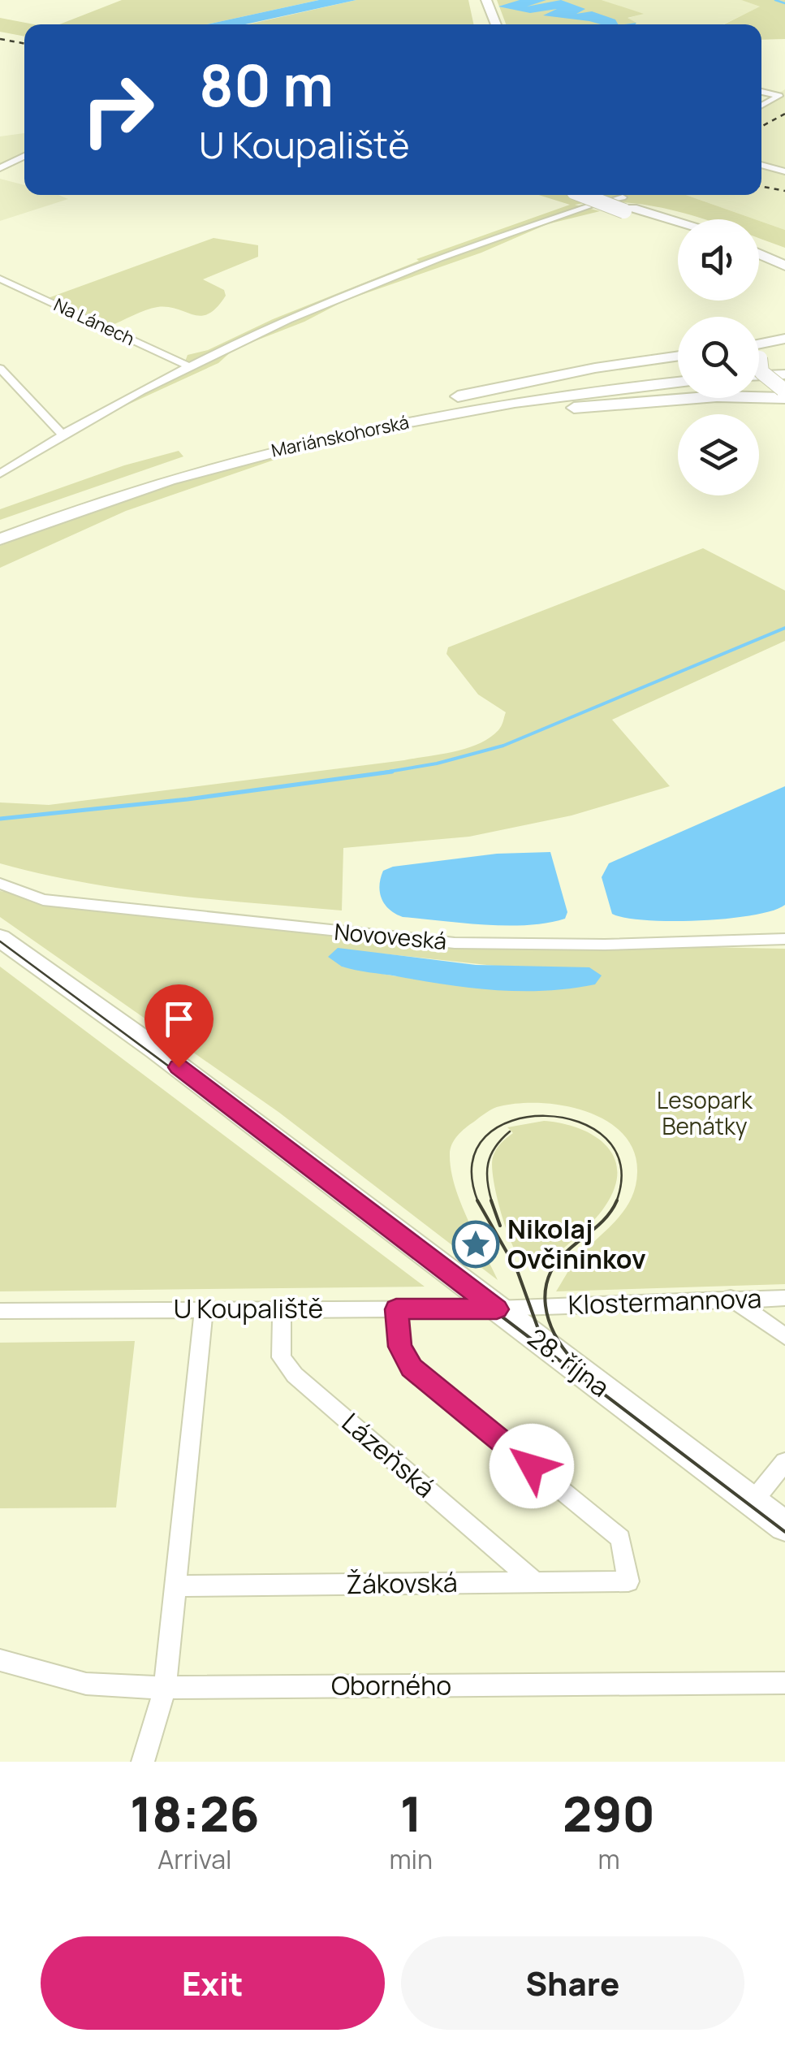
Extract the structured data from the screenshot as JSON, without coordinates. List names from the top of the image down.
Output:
{
  "streets": {
    "main road": ["Mariánskohorská", "28. října"],
    "street": [
      "Na Lánech",
      "Novoveská",
      "Klostermannova",
      "U Koupaliště",
      "Lázeňská",
      "Žákovská",
      "Oborného"
    ]
  },
  "crossings": [
    ["Klostermannova", "U Koupaliště"],
    ["Klostermannova", "28. října"],
    ["U Koupaliště", "28. října"],
    ["U Koupaliště", "Lázeňská"],
    ["U Koupaliště", "Žákovská"],
    ["Lázeňská", "Žákovská"]
  ],
  "parks": ["Lesopark Benátky"],
  "places": {
    "place": ["Nikolaj Ovčininkov"]
  },
  "page": {
    "turn": ["80 m", "U Koupaliště"],
    "eta": [
      "18:26",
      "Arrival",
      "1",
      "min",
      "290",
      "m"
    ],
    "buttons": ["Exit", "Share"]
  }
}
